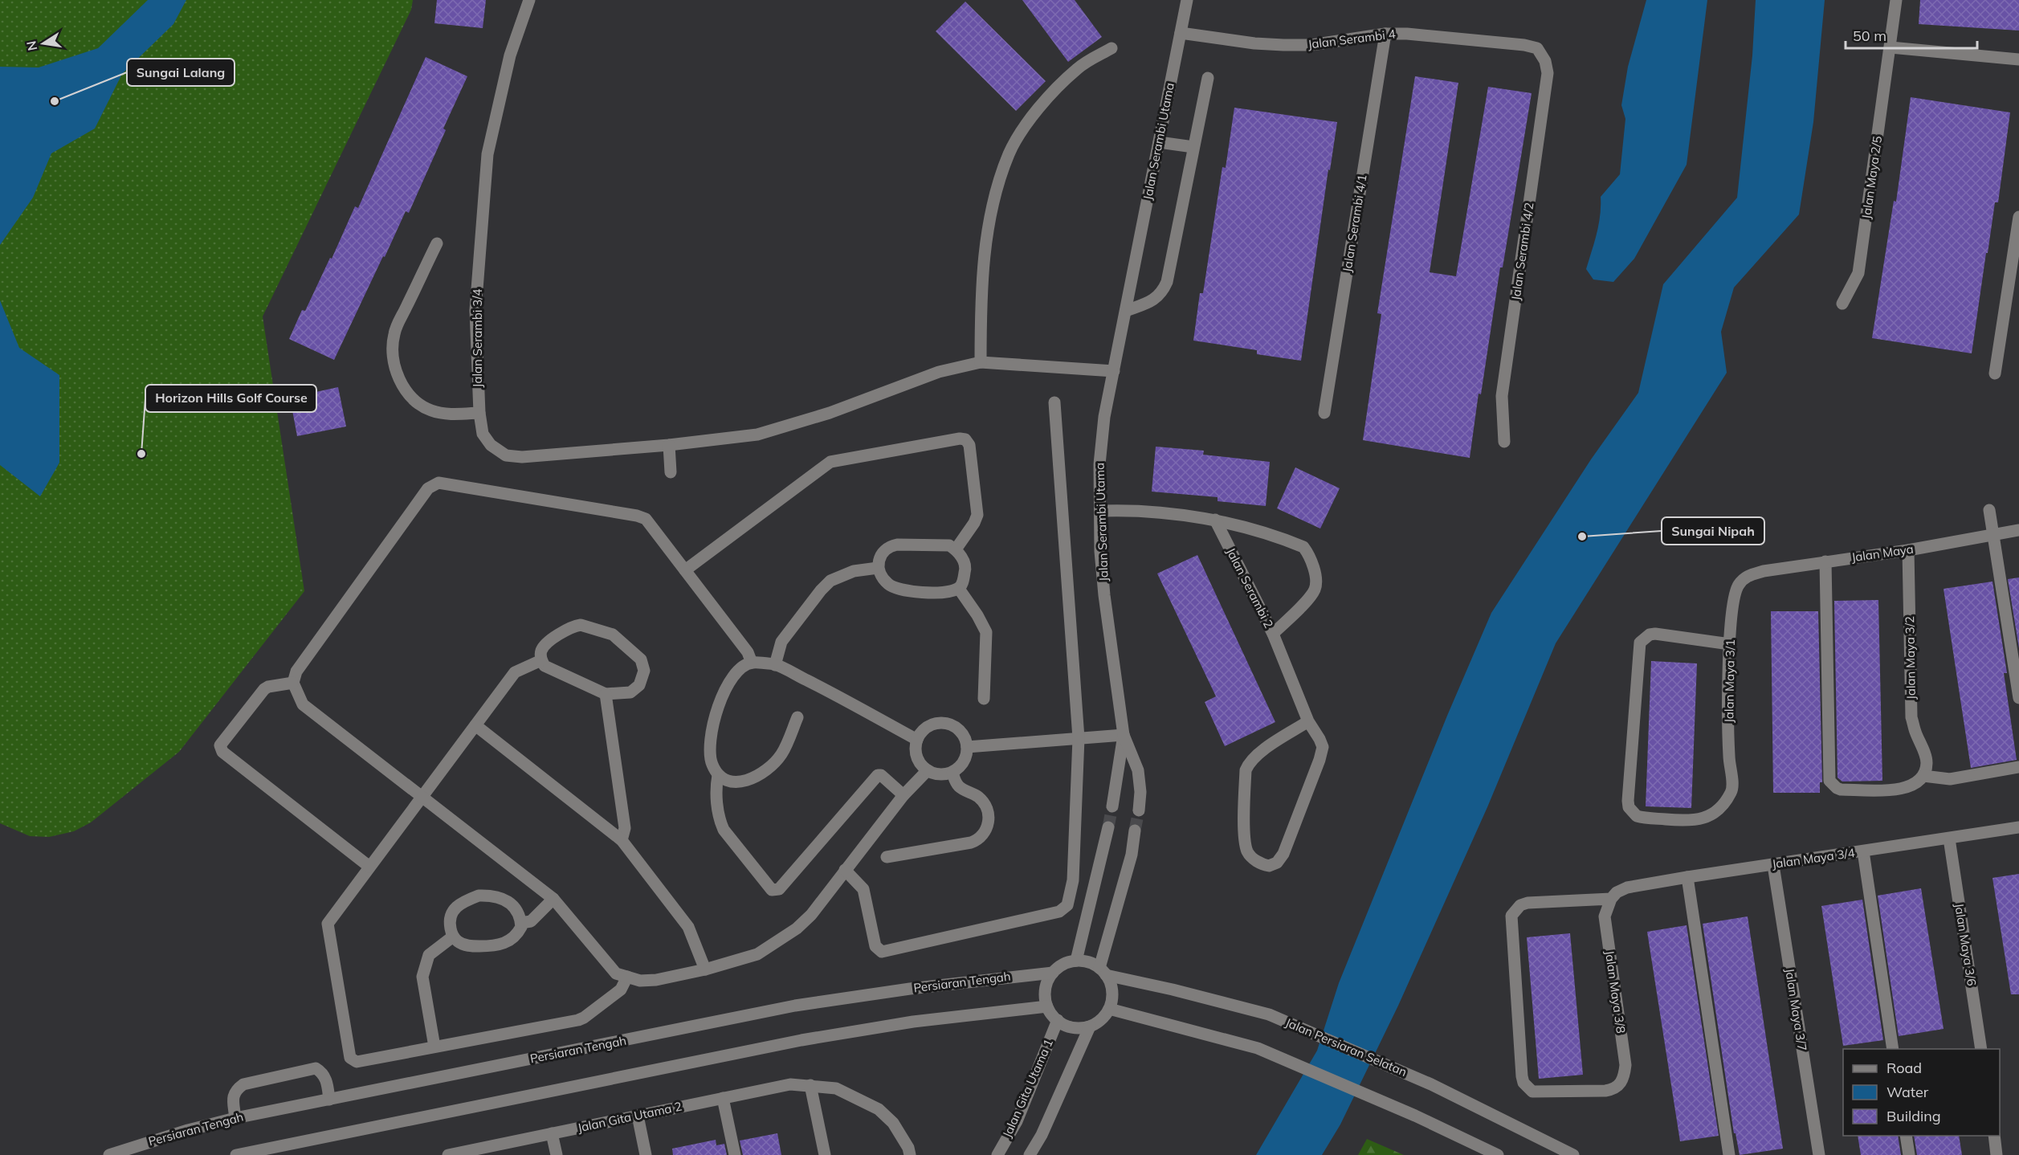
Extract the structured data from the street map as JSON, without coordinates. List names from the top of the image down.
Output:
{
  "streets": {
    "street": [
      "Jalan Serambi 4",
      "Jalan Serambi Utama",
      "Jalan Maya 2/5",
      "Jalan Serambi 4/1",
      "Jalan Serambi 4/2",
      "Jalan Serambi 3/4",
      "Jalan Maya",
      "Jalan Serambi 2",
      "Jalan Maya 3/2",
      "Jalan Maya 3/1",
      "Jalan Maya 3/4",
      "Jalan Maya 3/6",
      "Persiaran Tengah",
      "Jalan Maya 3/8",
      "Jalan Maya 3/7",
      "Jalan Persiaran Selatan",
      "Jalan Gita Utama 1",
      "Jalan Gita Utama 2"
    ]
  },
  "crossings": [
    ["Jalan Serambi 4", "Jalan Serambi Utama"],
    ["Jalan Serambi 4", "Jalan Serambi 4/1"],
    ["Jalan Serambi 4", "Jalan Serambi 4/2"],
    ["Jalan Serambi Utama", "Jalan Serambi 3/4"],
    ["Jalan Serambi Utama", "Jalan Serambi 2"],
    ["Jalan Maya", "Jalan Maya 3/2"],
    ["Jalan Maya", "Jalan Maya 3/1"],
    ["Jalan Maya 3/4", "Jalan Maya 3/6"],
    ["Jalan Maya 3/4", "Jalan Maya 3/8"],
    ["Jalan Maya 3/4", "Jalan Maya 3/7"],
    ["Persiaran Tengah", "Jalan Persiaran Selatan"],
    ["Persiaran Tengah", "Jalan Gita Utama 1"],
    ["Jalan Persiaran Selatan", "Jalan Gita Utama 1"]
  ],
  "places": ["Sungai Lalang", "Horizon Hills Golf Course", "Sungai Nipah"],
  "legend": ["Road", "Water", "Building"],
  "scale_bar": "50 m",
  "north": "left"
}
